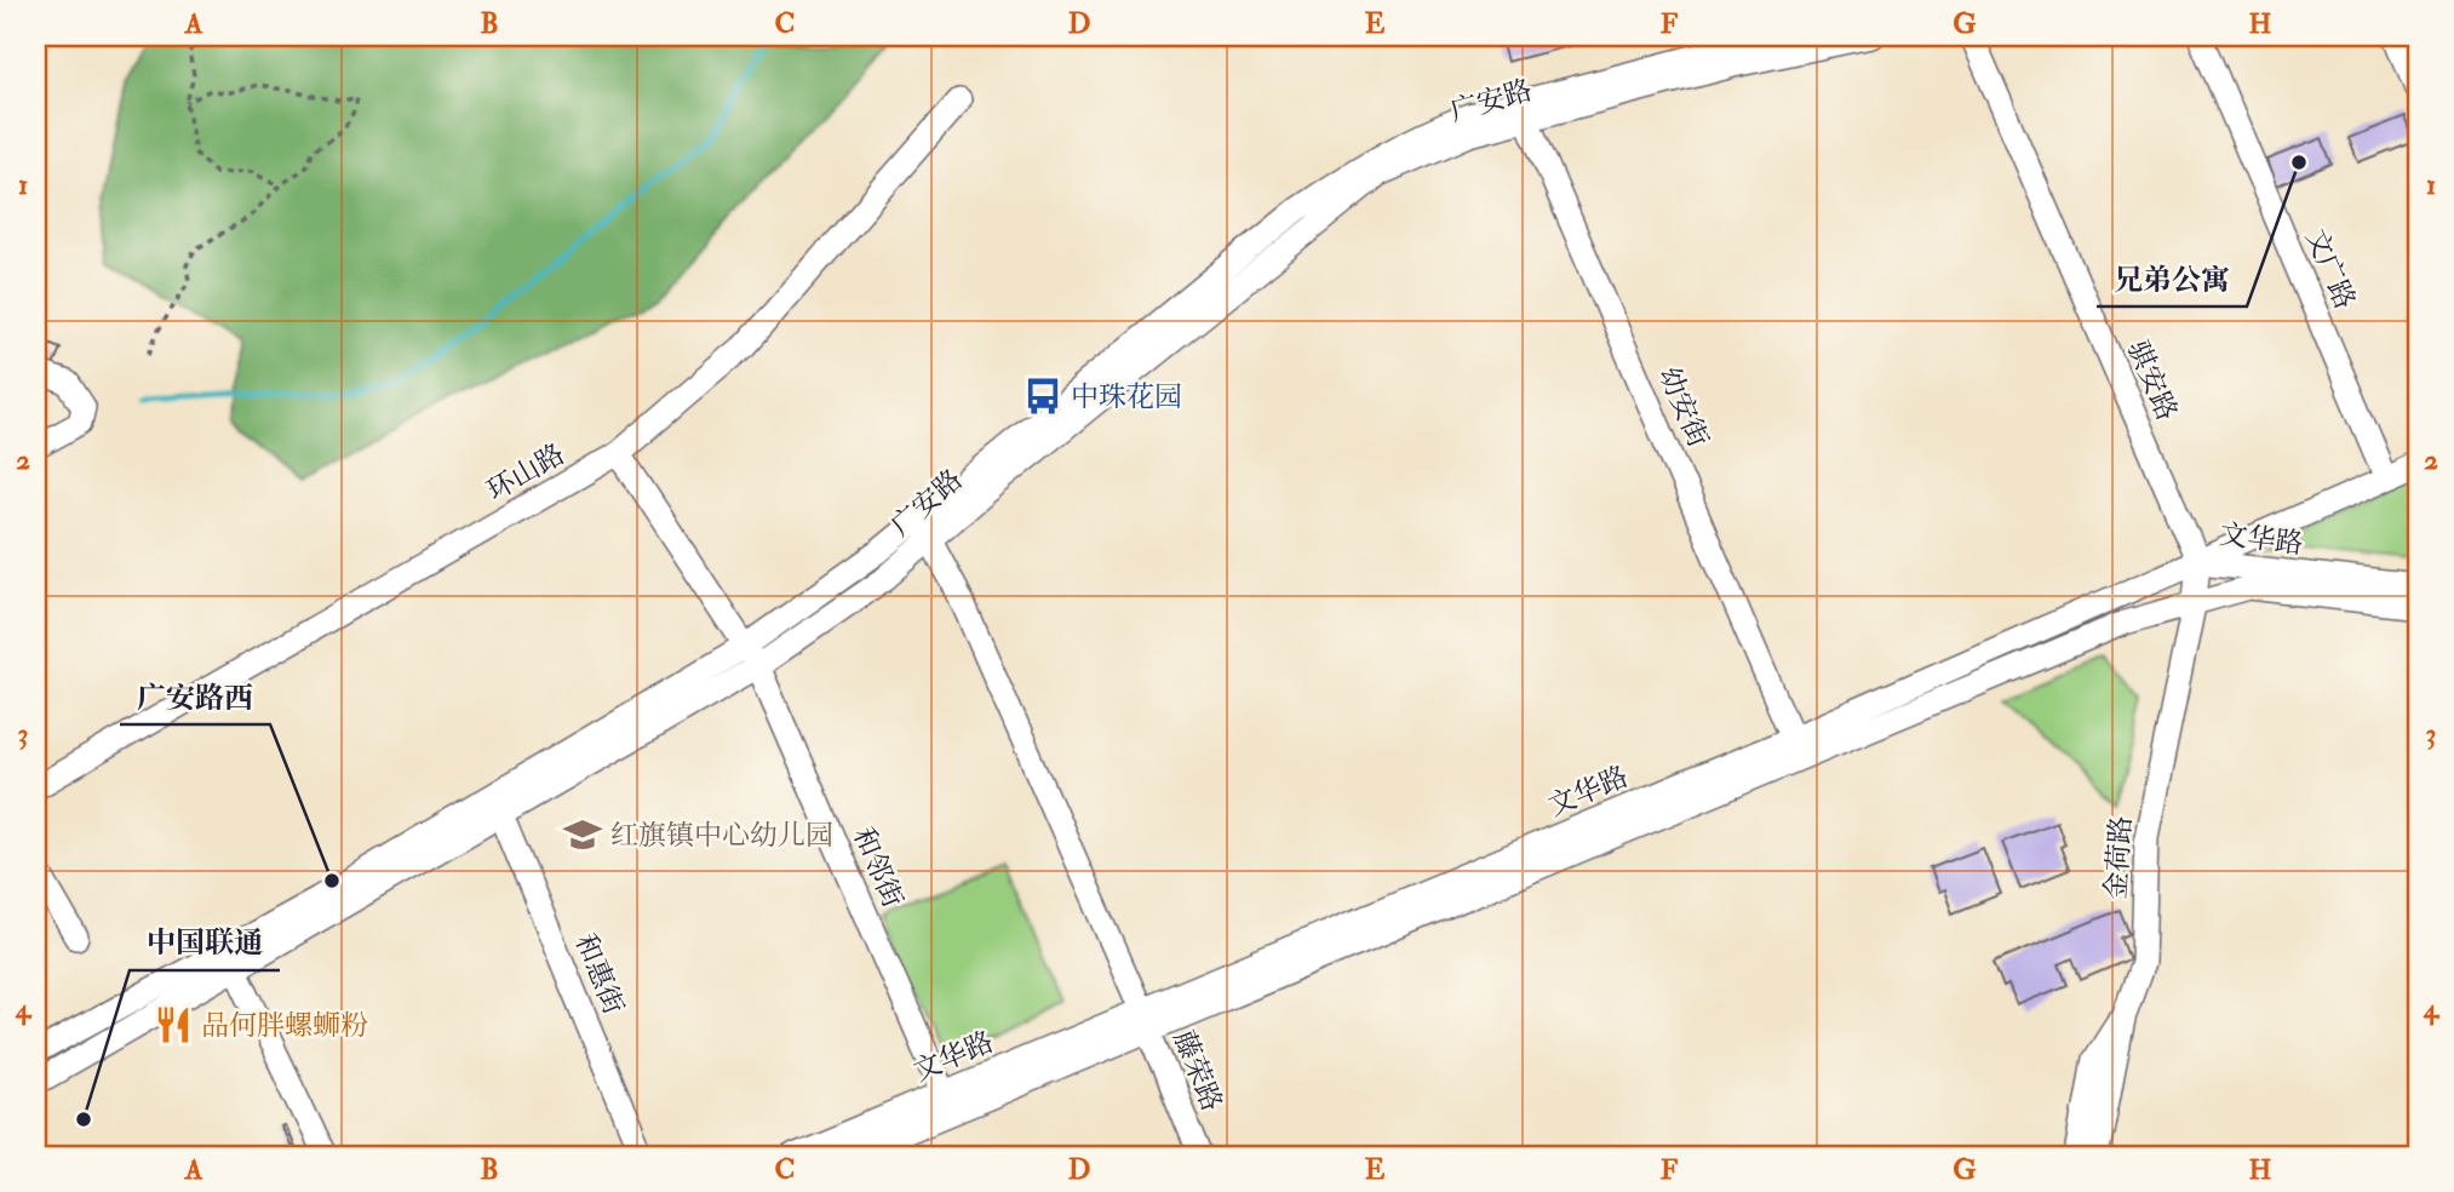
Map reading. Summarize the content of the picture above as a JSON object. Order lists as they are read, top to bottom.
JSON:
{
  "streets": {
    "street": [
      "广安路",
      "文广路",
      "骐安路",
      "幼安街",
      "环山路",
      "文华路",
      "金荷路",
      "和邻街",
      "和惠街",
      "藤荣路"
    ]
  },
  "crossings": [
    ["广安路", "幼安街"],
    ["广安路", "和邻街"],
    ["广安路", "和惠街"],
    ["广安路", "藤荣路"],
    ["骐安路", "文华路"],
    ["骐安路", "金荷路"],
    ["幼安街", "文华路"],
    ["环山路", "和邻街"],
    ["文华路", "金荷路"],
    ["文华路", "和邻街"],
    ["文华路", "藤荣路"]
  ],
  "places": {
    "other": ["兄弟公寓", "广安路西", "中国联通"],
    "bus stop": ["中珠花园"],
    "school or university": ["红旗镇中心幼儿园"],
    "restaurant": ["品何胖螺蛳粉"]
  },
  "grid": {
    "columns": [
      "A",
      "B",
      "C",
      "D",
      "E",
      "F",
      "G",
      "H"
    ],
    "rows": [
      "1",
      "2",
      "3",
      "4"
    ]
  }
}
